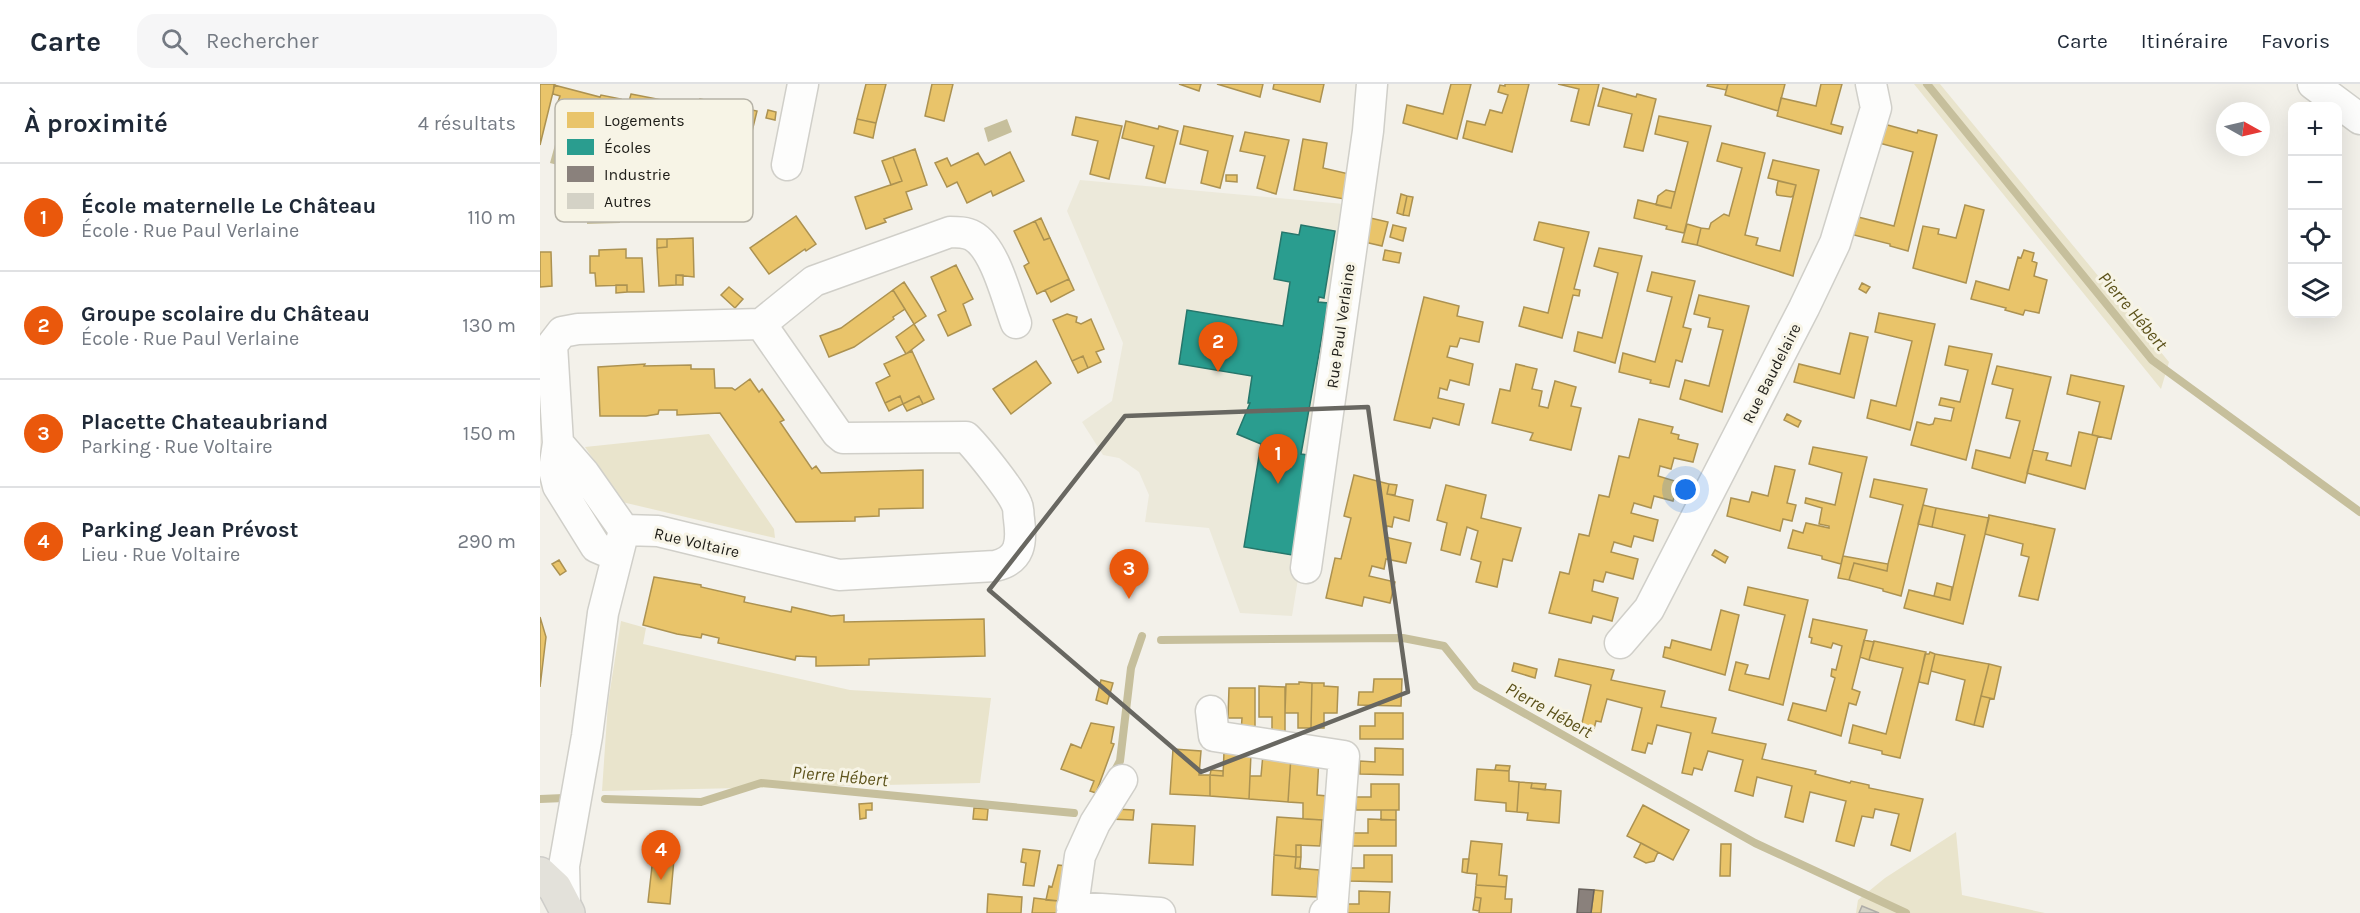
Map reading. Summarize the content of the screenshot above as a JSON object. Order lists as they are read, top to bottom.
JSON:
{
  "streets": {
    "street": ["Rue Paul Verlaine", "Rue Baudelaire", "Rue Voltaire"]
  },
  "water": ["Pierre Hébert"],
  "legend": [
    "Logements",
    "Écoles",
    "Industrie",
    "Autres"
  ],
  "north": "right",
  "page": {
    "header": "Carte",
    "search": "Rechercher",
    "nav": ["Carte", "Itinéraire", "Favoris"],
    "heading": ["À proximité", "4 résultats"],
    "map_buttons": ["+", "−"],
    "list": [
      {
        "mark": "1",
        "name": "École maternelle Le Château",
        "note": "École · Rue Paul Verlaine",
        "value": "110 m"
      },
      {
        "mark": "2",
        "name": "Groupe scolaire du Château",
        "note": "École · Rue Paul Verlaine",
        "value": "130 m"
      },
      {
        "mark": "3",
        "name": "Placette Chateaubriand",
        "note": "Parking · Rue Voltaire",
        "value": "150 m"
      },
      {
        "mark": "4",
        "name": "Parking Jean Prévost",
        "note": "Lieu · Rue Voltaire",
        "value": "290 m"
      }
    ],
    "pins": [
      "2",
      "1",
      "3",
      "4"
    ]
  }
}
